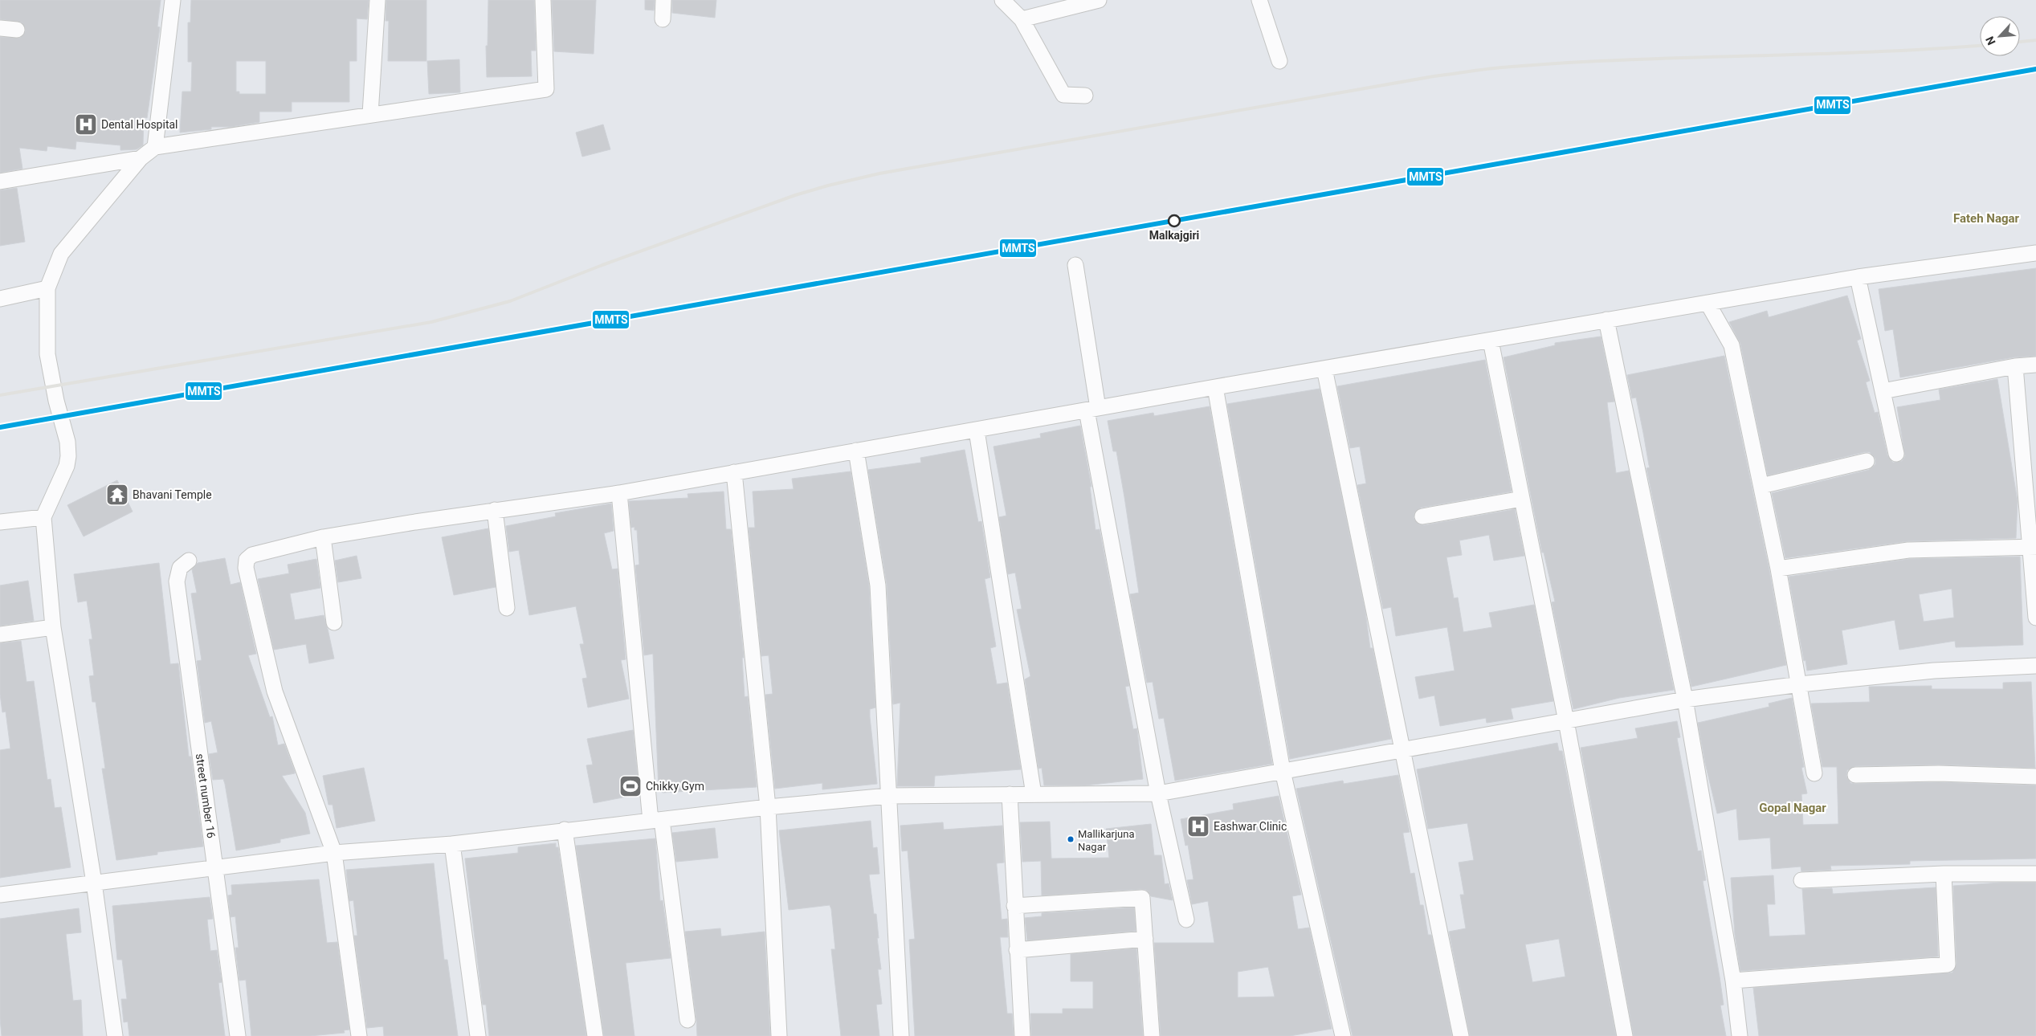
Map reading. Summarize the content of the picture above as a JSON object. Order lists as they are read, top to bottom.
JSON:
{
  "streets": {
    "street": ["street number 16"]
  },
  "districts": ["Fateh Nagar", "Gopal Nagar"],
  "places": {
    "hospital": ["Dental Hospital", "Eashwar Clinic"],
    "other": ["Malkajgiri", "Mallikarjuna Nagar"],
    "temple": ["Bhavani Temple"],
    "sports": ["Chikky Gym"]
  },
  "lines": ["transit line MMTS"],
  "north": "bottom left"
}
